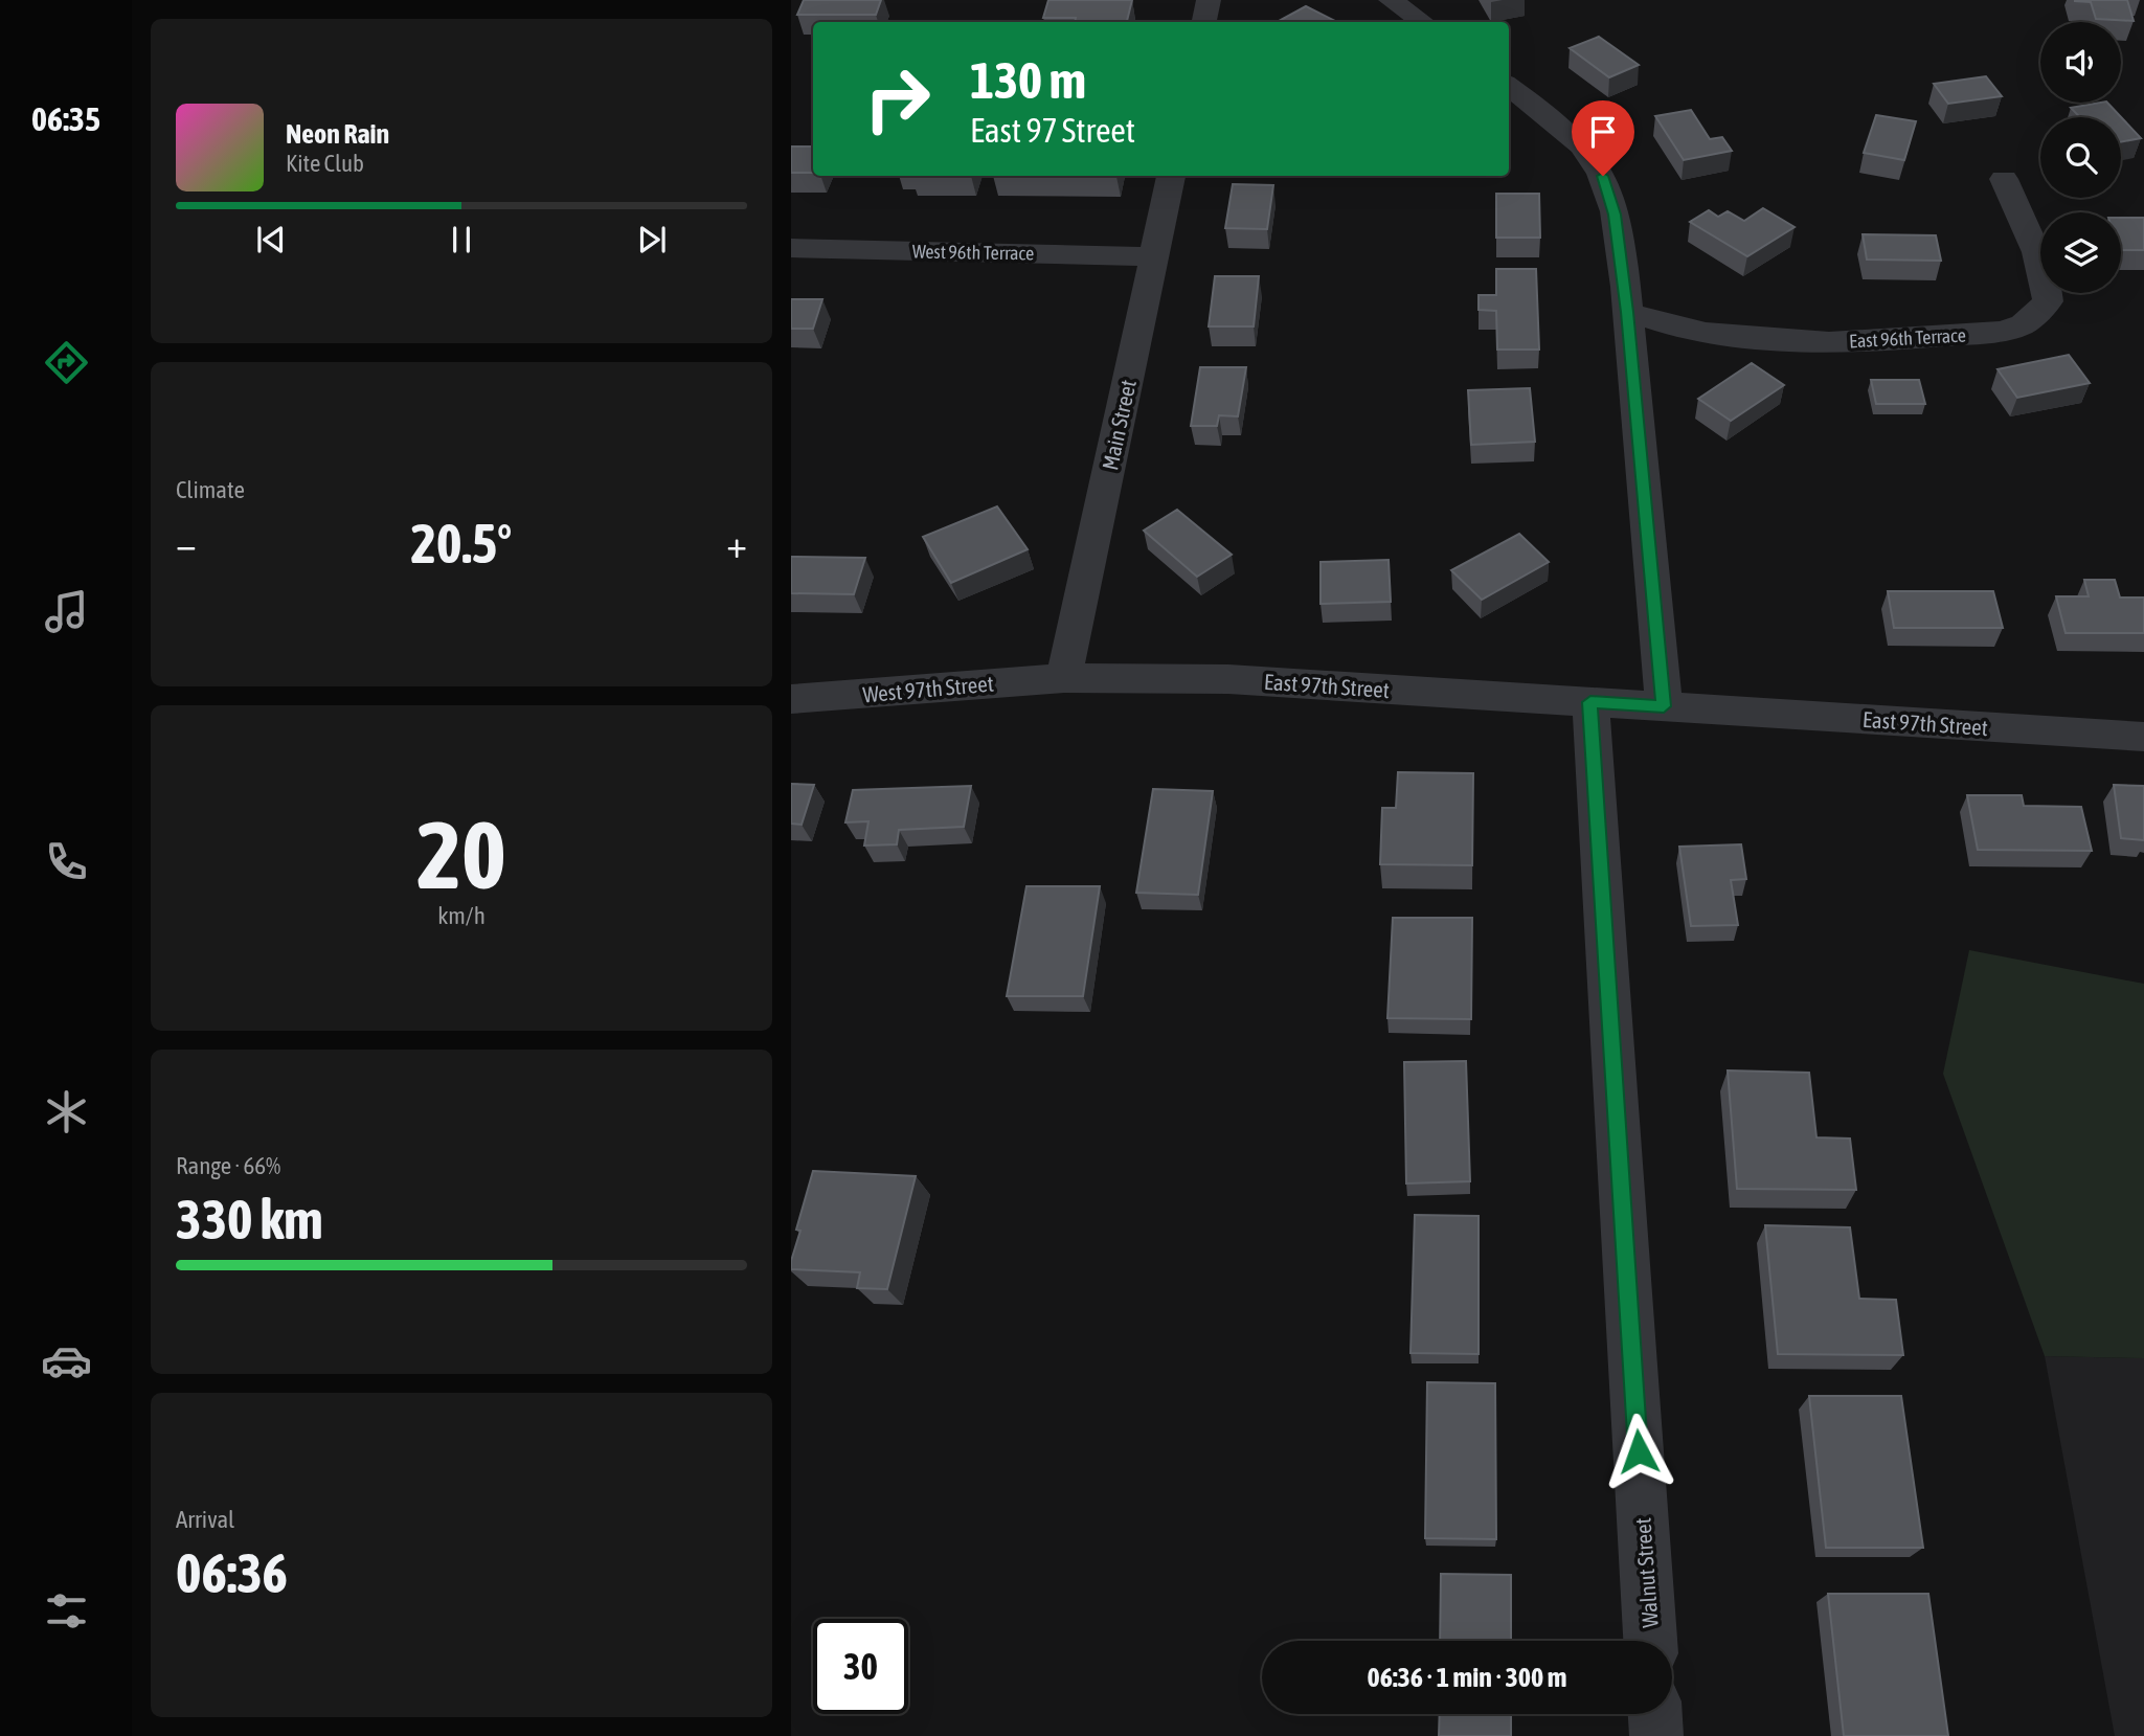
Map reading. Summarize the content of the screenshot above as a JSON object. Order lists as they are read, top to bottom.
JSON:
{
  "streets": {
    "street": [
      "West 96th Terrace",
      "East 96th Terrace",
      "Main Street",
      "East 97th Street",
      "West 97th Street",
      "Walnut Street"
    ]
  },
  "crossings": [
    ["West 96th Terrace", "Main Street"],
    ["Main Street", "East 97th Street"],
    ["Main Street", "West 97th Street"],
    ["East 97th Street", "West 97th Street"],
    ["East 97th Street", "Walnut Street"]
  ],
  "page": {
    "tabs": "06:35",
    "turn": ["130 m", "East 97 Street"],
    "song": ["Neon Rain", "Kite Club"],
    "tile": [
      "Climate",
      ["20", "km/h"],
      ["Range · 66%", "330 km"],
      ["Arrival", "06:36"]
    ],
    "heat": ["−", "20.5°", "+"],
    "limit": "30",
    "trip": "06:36 · 1 min · 300 m"
  }
}
